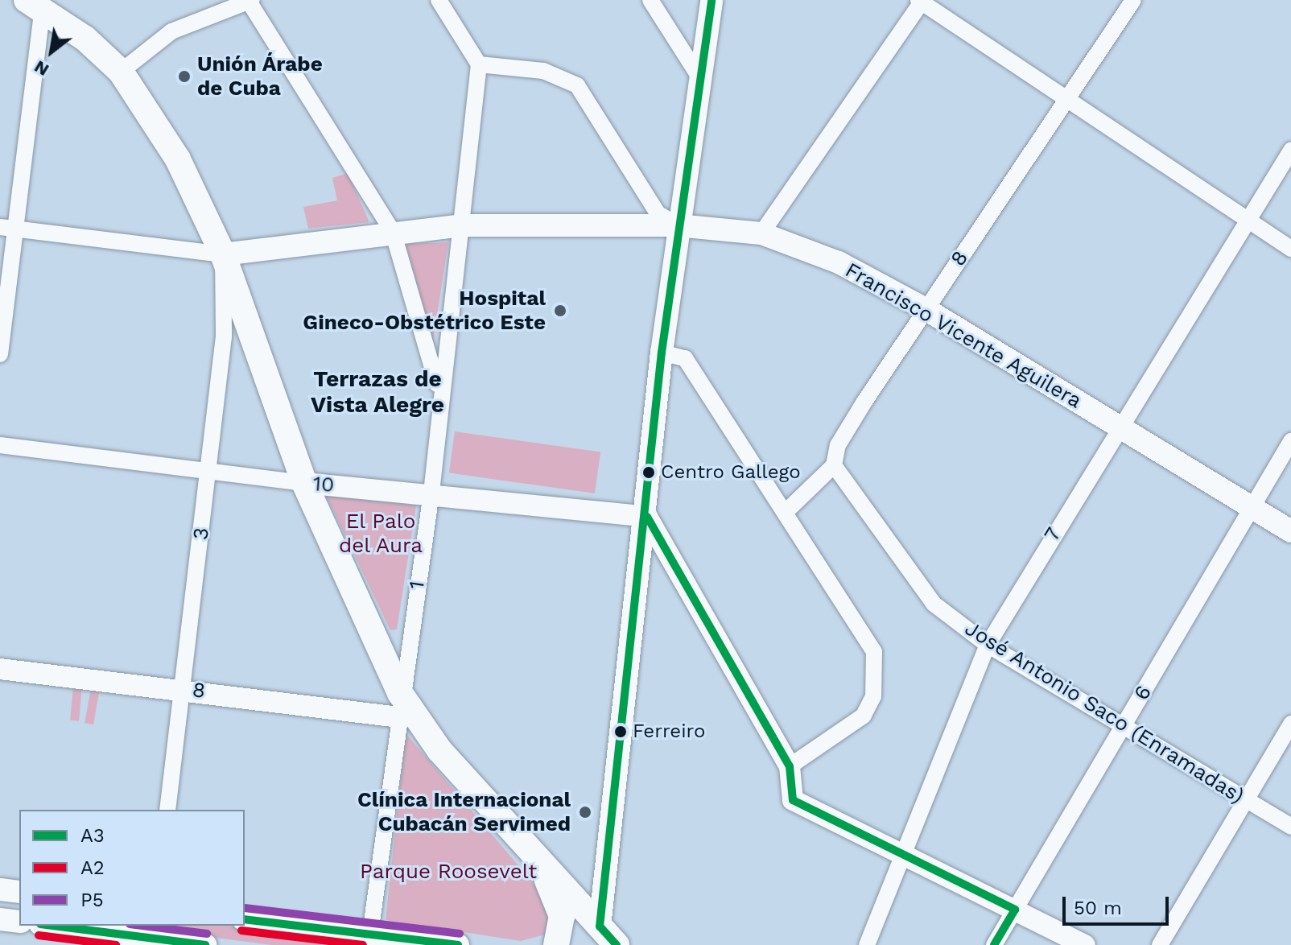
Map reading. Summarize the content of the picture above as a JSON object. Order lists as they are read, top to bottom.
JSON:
{
  "streets": {
    "main road": ["Francisco Vicente Aguilera"],
    "street": [
      "8",
      "10",
      "3",
      "7",
      "1",
      "6",
      "José Antonio Saco (Enramadas)"
    ]
  },
  "crossings": [
    ["8", "Francisco Vicente Aguilera"],
    ["8", "3"],
    ["8", "1"],
    ["8", "José Antonio Saco (Enramadas)"],
    ["Francisco Vicente Aguilera", "3"],
    ["Francisco Vicente Aguilera", "7"],
    ["Francisco Vicente Aguilera", "1"],
    ["Francisco Vicente Aguilera", "6"],
    ["10", "3"],
    ["10", "1"],
    ["7", "José Antonio Saco (Enramadas)"],
    ["6", "José Antonio Saco (Enramadas)"]
  ],
  "districts": ["Terrazas de Vista Alegre"],
  "parks": ["El Palo del Aura", "Parque Roosevelt"],
  "places": [
    "Unión Árabe de Cuba",
    "Hospital Gineco-Obstétrico Este",
    "Centro Gallego",
    "Ferreiro",
    "Clínica Internacional Cubacán Servimed"
  ],
  "lines": ["transit line A3", "transit line P5", "transit line A2"],
  "legend": ["A3", "A2", "P5"],
  "scale_bar": "50 m",
  "north": "bottom left"
}
